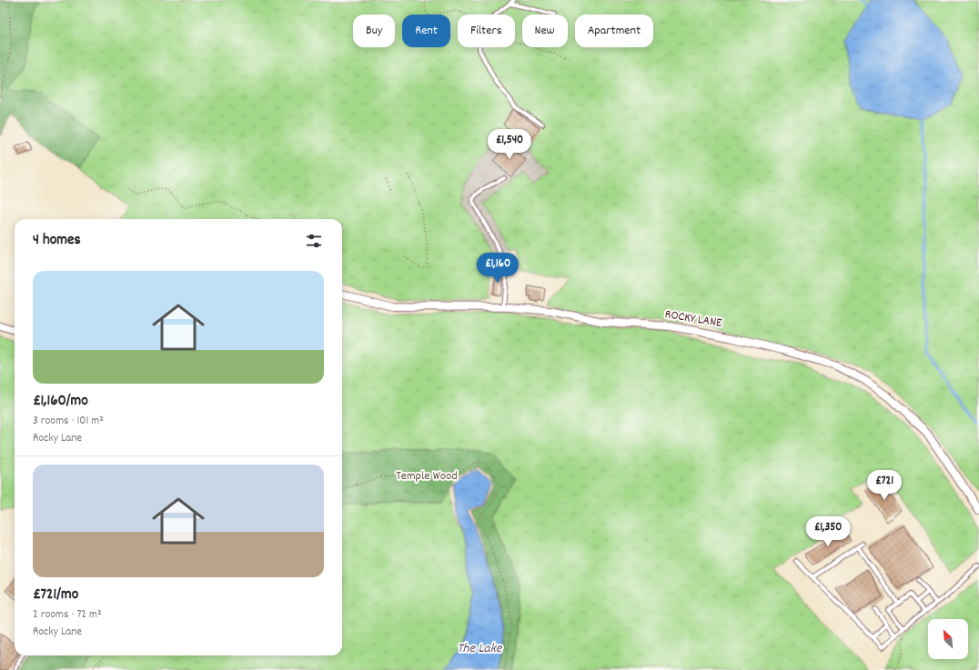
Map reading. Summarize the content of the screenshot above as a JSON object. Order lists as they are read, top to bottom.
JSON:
{
  "streets": {
    "street": ["ROCKY LANE"]
  },
  "water": ["The Lake"],
  "parks": ["Temple Wood"],
  "north": "top left",
  "page": {
    "chip": [
      "Buy",
      "Rent",
      "Filters",
      "New",
      "Apartment"
    ],
    "price": [
      "£1,540",
      "£1,160",
      "£721",
      "£1,350"
    ],
    "heading": "4 homes",
    "list": [
      {
        "name": "£1,160/mo",
        "note": "3 rooms · 101 m² · Rocky Lane"
      },
      {
        "name": "£721/mo",
        "note": "2 rooms · 72 m² · Rocky Lane"
      }
    ]
  }
}
